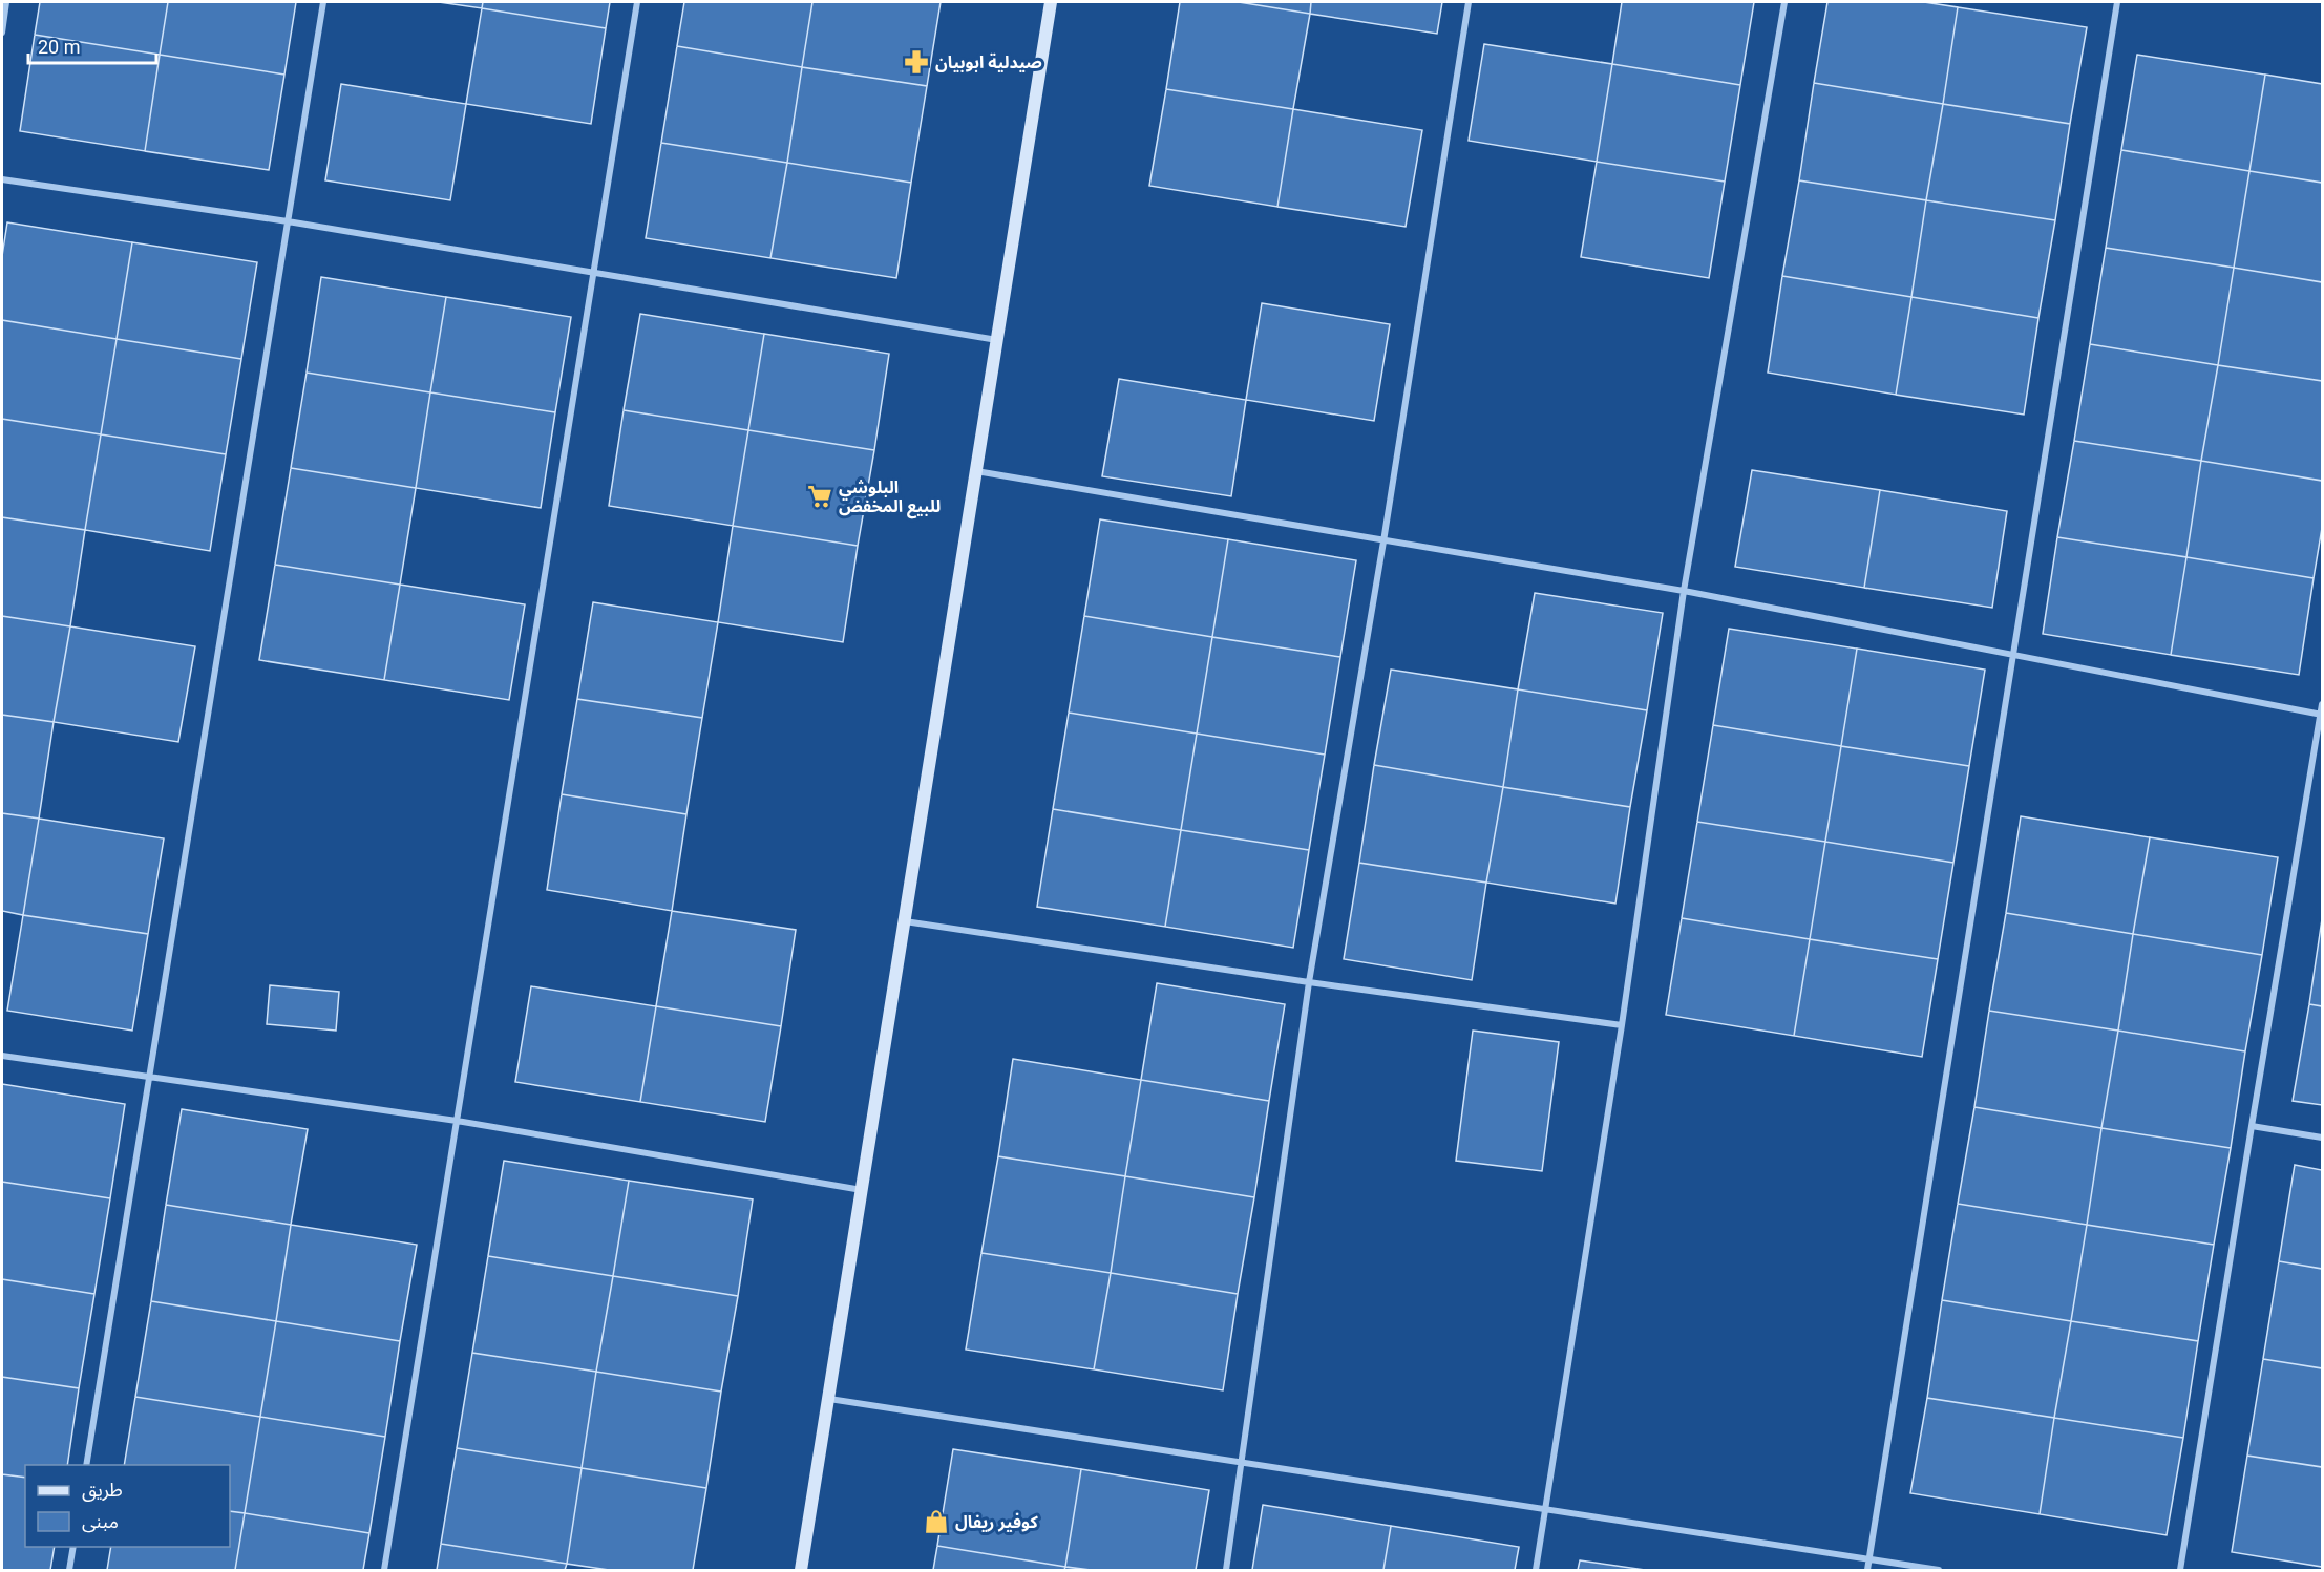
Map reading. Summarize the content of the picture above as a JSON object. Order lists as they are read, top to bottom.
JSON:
{
  "places": {
    "pharmacy": ["صيدلية ابوبيان"],
    "supermarket": ["البلوشي للبيع المخفض"],
    "shop": ["كوفير ريفال"]
  },
  "legend": ["طريق", "مبنى"],
  "scale_bar": "20 m"
}
